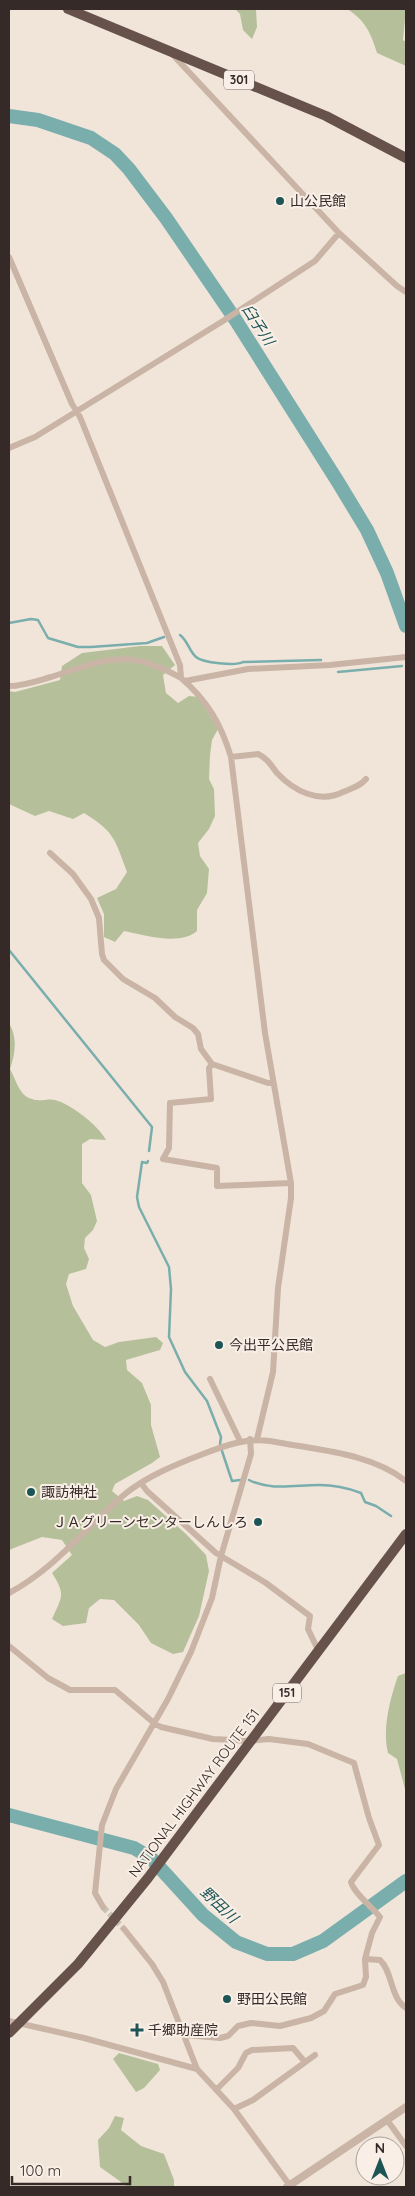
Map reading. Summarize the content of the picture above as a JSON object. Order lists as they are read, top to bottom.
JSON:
{
  "streets": {
    "highway": ["301", "151", "NATIONAL HIGHWAY ROUTE 151"]
  },
  "water": ["臼子川", "野田川"],
  "places": {
    "other": [
      "山公民館",
      "今出平公民館",
      "諏訪神社",
      "ＪＡグリーンセンターしんしろ",
      "野田公民館"
    ],
    "health": ["千郷助産院"]
  },
  "scale_bar": "100 m",
  "north": "top"
}
